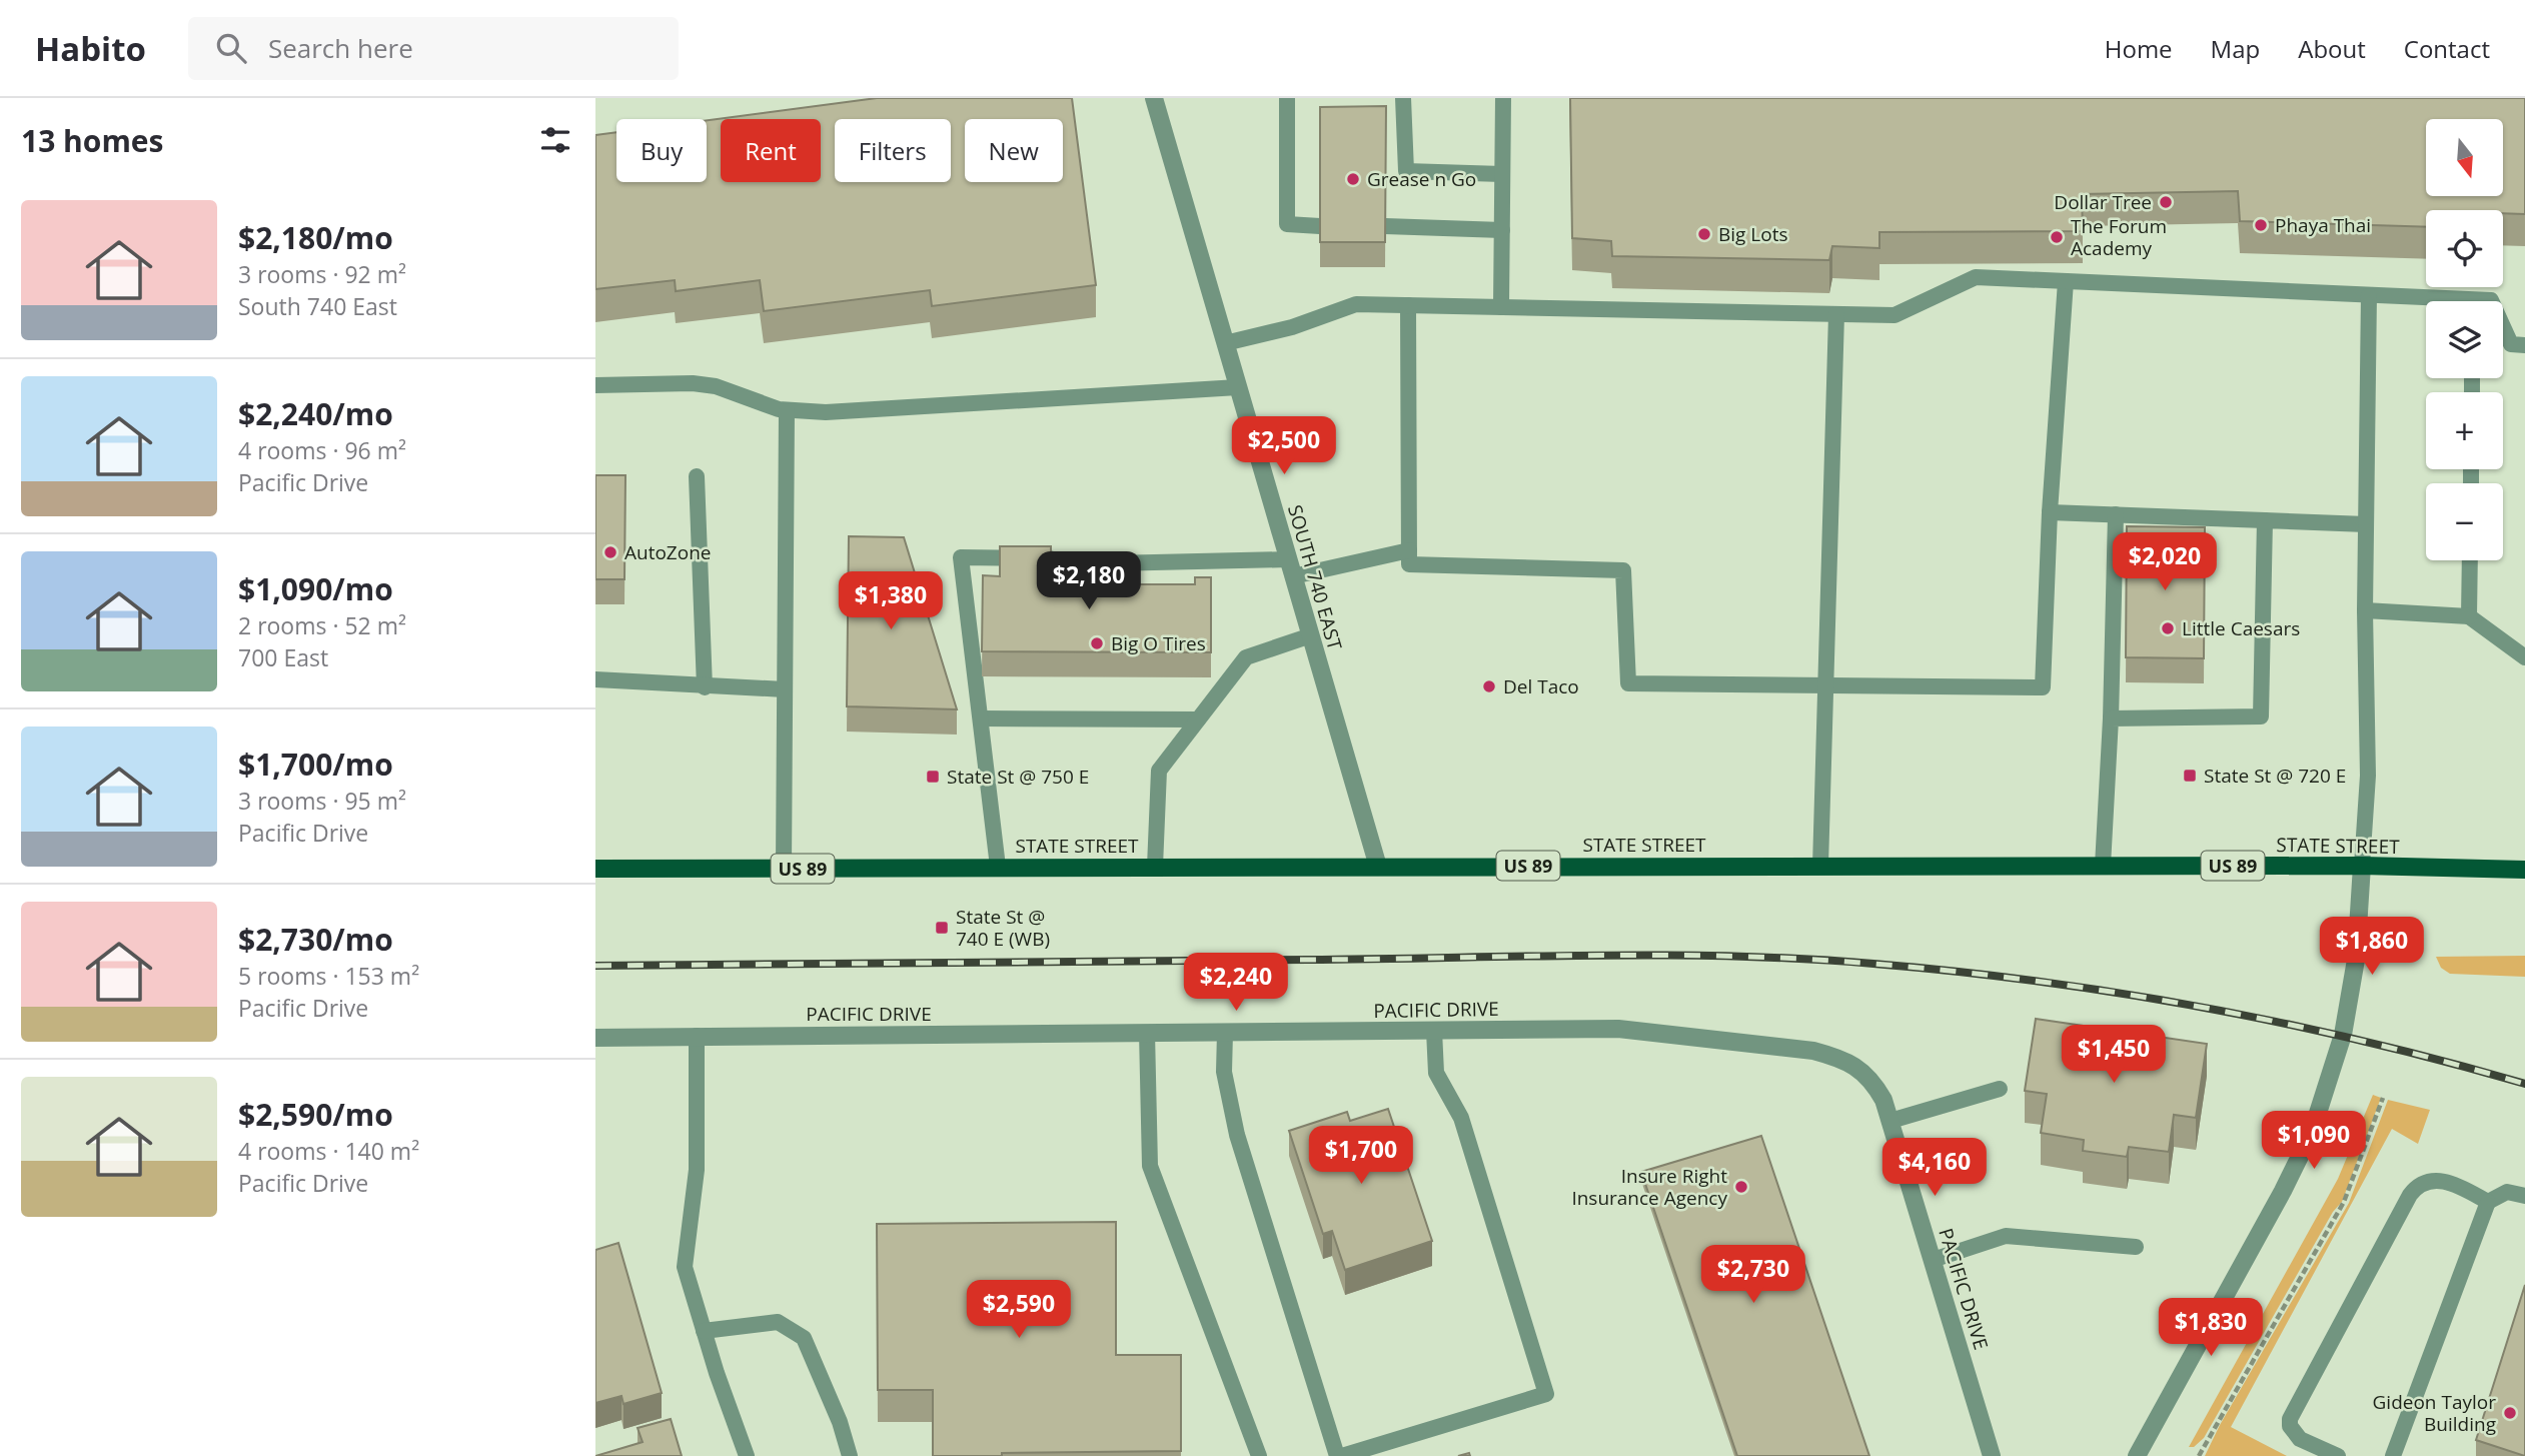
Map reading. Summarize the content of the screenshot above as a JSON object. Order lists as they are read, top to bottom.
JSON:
{
  "streets": {
    "main road": ["STATE STREET", "US 89"],
    "street": ["SOUTH 740 EAST", "PACIFIC DRIVE"]
  },
  "crossings": [
    ["SOUTH 740 EAST", "STATE STREET"]
  ],
  "places": {
    "other": [
      "Grease n Go",
      "Dollar Tree",
      "Phaya Thai",
      "Big Lots",
      "The Forum Academy",
      "AutoZone",
      "Little Caesars",
      "Big O Tires",
      "Del Taco",
      "Insure Right Insurance Agency",
      "Gideon Taylor Building"
    ],
    "transit": ["State St @ 720 E", "State St @ 750 E", "State St @ 740 E (WB)"]
  },
  "north": "bottom",
  "page": {
    "header": "Habito",
    "search": "Search here",
    "nav": [
      "Home",
      "Map",
      "About",
      "Contact"
    ],
    "heading": "13 homes",
    "map_buttons": ["+", "−"],
    "chip": [
      "Buy",
      "Rent",
      "Filters",
      "New"
    ],
    "list": [
      {
        "name": "$2,180/mo",
        "note": "3 rooms · 92 m² · South 740 East"
      },
      {
        "name": "$2,240/mo",
        "note": "4 rooms · 96 m² · Pacific Drive"
      },
      {
        "name": "$1,090/mo",
        "note": "2 rooms · 52 m² · 700 East"
      },
      {
        "name": "$1,700/mo",
        "note": "3 rooms · 95 m² · Pacific Drive"
      },
      {
        "name": "$2,730/mo",
        "note": "5 rooms · 153 m² · Pacific Drive"
      },
      {
        "name": "$2,590/mo",
        "note": "4 rooms · 140 m² · Pacific Drive"
      }
    ],
    "price": [
      "$2,500",
      "$2,020",
      "$2,180",
      "$1,380",
      "$1,860",
      "$2,240",
      "$1,450",
      "$1,090",
      "$1,700",
      "$4,160",
      "$2,730",
      "$2,590",
      "$1,830"
    ]
  }
}
